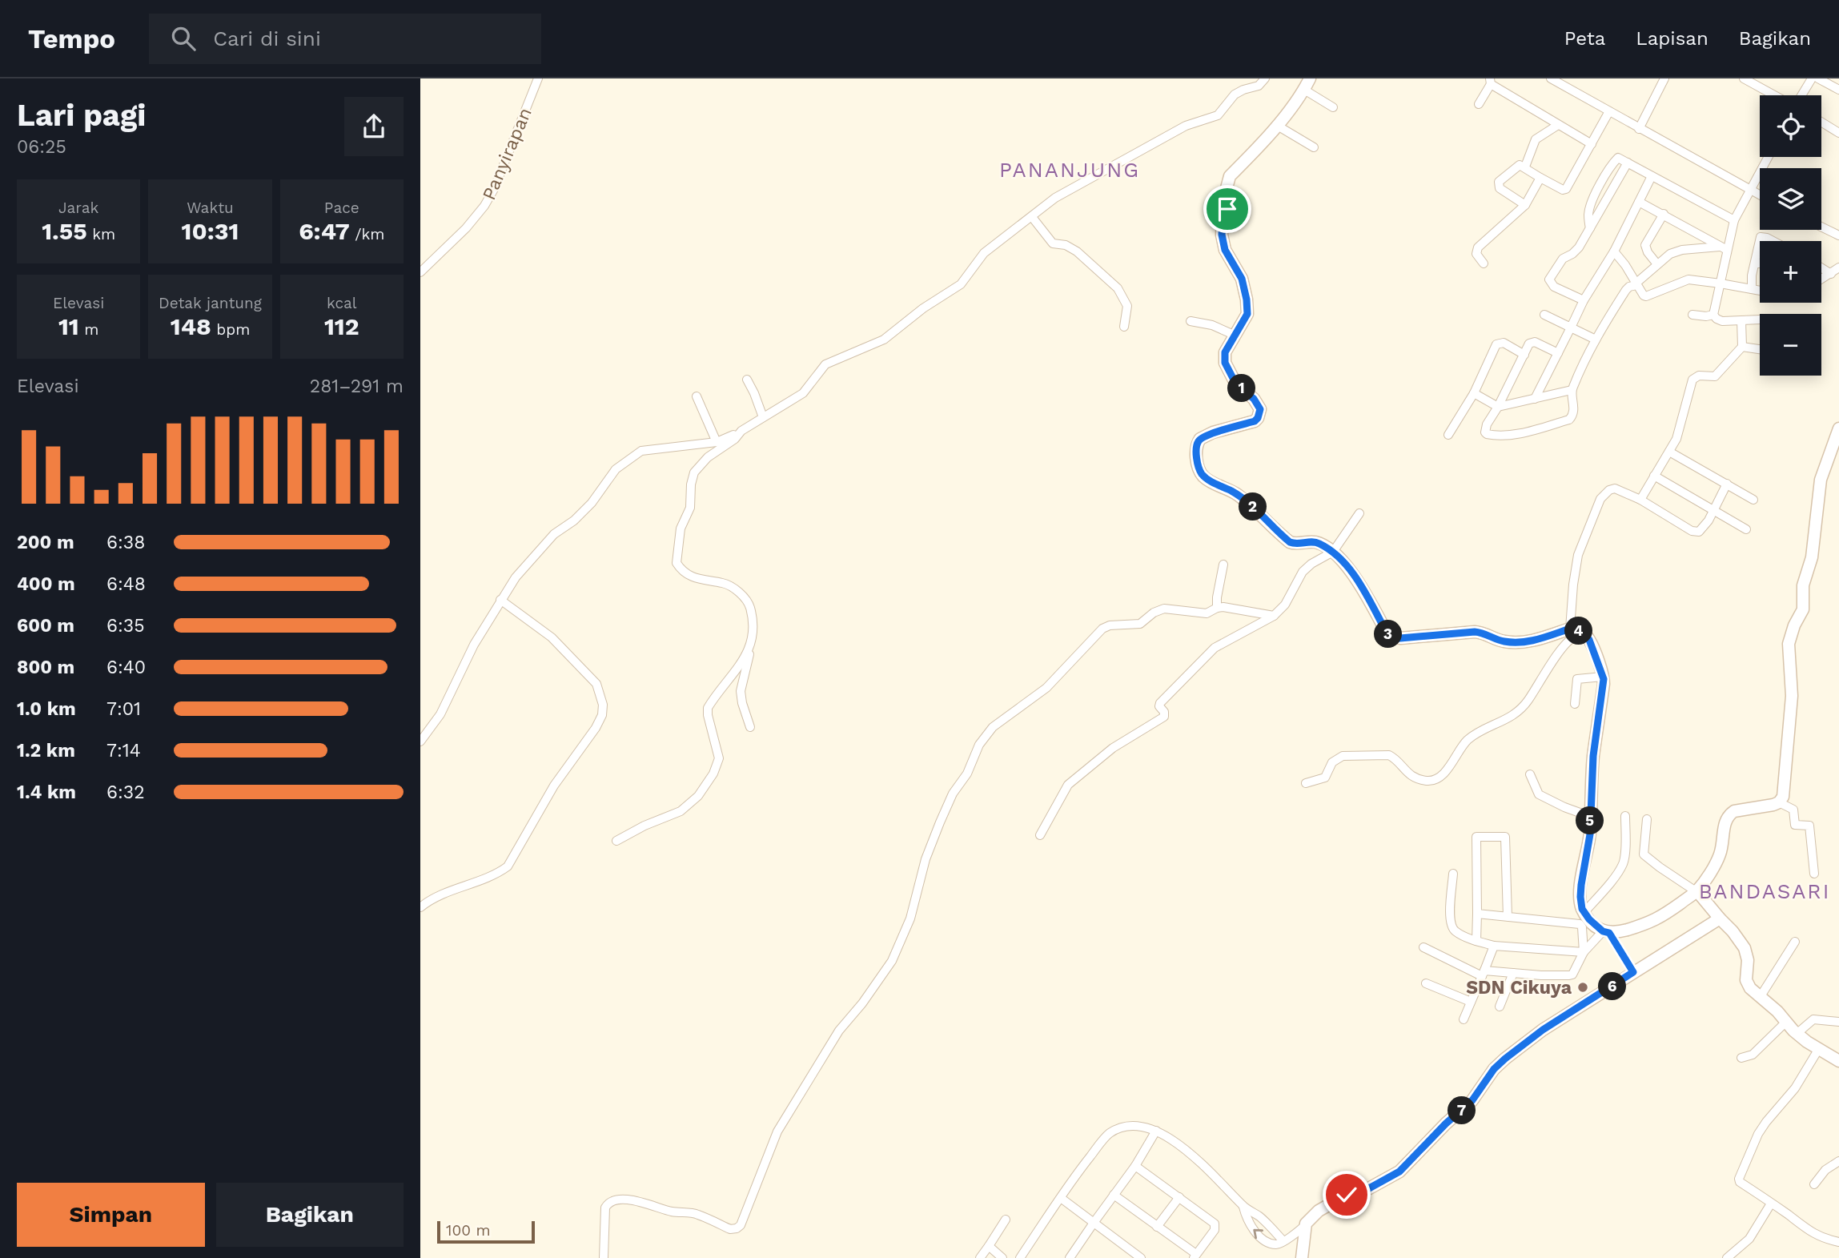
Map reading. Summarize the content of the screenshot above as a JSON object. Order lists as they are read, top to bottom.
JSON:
{
  "streets": {
    "street": ["Panyirapan"]
  },
  "districts": ["PANANJUNG", "BANDASARI"],
  "places": ["SDN Cikuya"],
  "scale_bar": "100 m",
  "page": {
    "header": "Tempo",
    "search": "Cari di sini",
    "nav": ["Peta", "Lapisan", "Bagikan"],
    "heading": ["Lari pagi", "06:25"],
    "map_buttons": ["+", "−"],
    "stats": [
      ["Jarak", "1.55 km"],
      ["Waktu", "10:31"],
      ["Pace", "6:47 /km"],
      ["Elevasi", "11 m"],
      ["Detak jantung", "148 bpm"],
      ["kcal", "112"]
    ],
    "chart": ["Elevasi", "281–291 m"],
    "pins": [
      "1",
      "2",
      "4",
      "3",
      "5",
      "6",
      "7"
    ],
    "list": [
      {
        "name": "200 m",
        "note": "6:38"
      },
      {
        "name": "400 m",
        "note": "6:48"
      },
      {
        "name": "600 m",
        "note": "6:35"
      },
      {
        "name": "800 m",
        "note": "6:40"
      },
      {
        "name": "1.0 km",
        "note": "7:01"
      },
      {
        "name": "1.2 km",
        "note": "7:14"
      },
      {
        "name": "1.4 km",
        "note": "6:32"
      }
    ],
    "buttons": ["Simpan", "Bagikan"],
    "scale": "100 m"
  }
}
